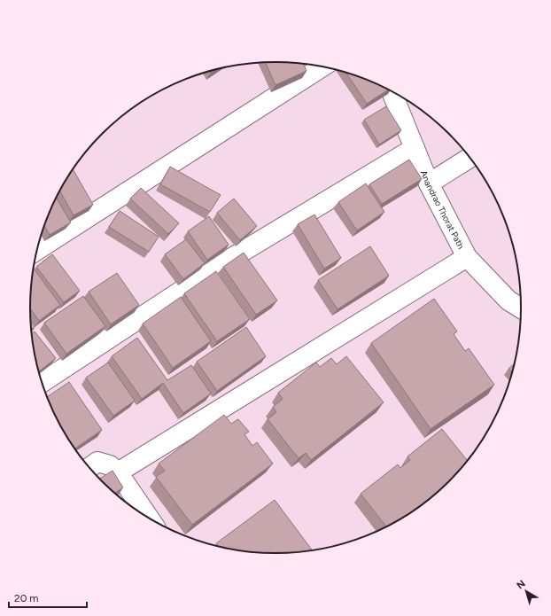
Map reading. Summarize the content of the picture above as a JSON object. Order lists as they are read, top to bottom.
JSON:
{
  "streets": {
    "street": ["Anandrao Thorat Path"]
  },
  "scale_bar": "20 m",
  "north": "top left"
}
